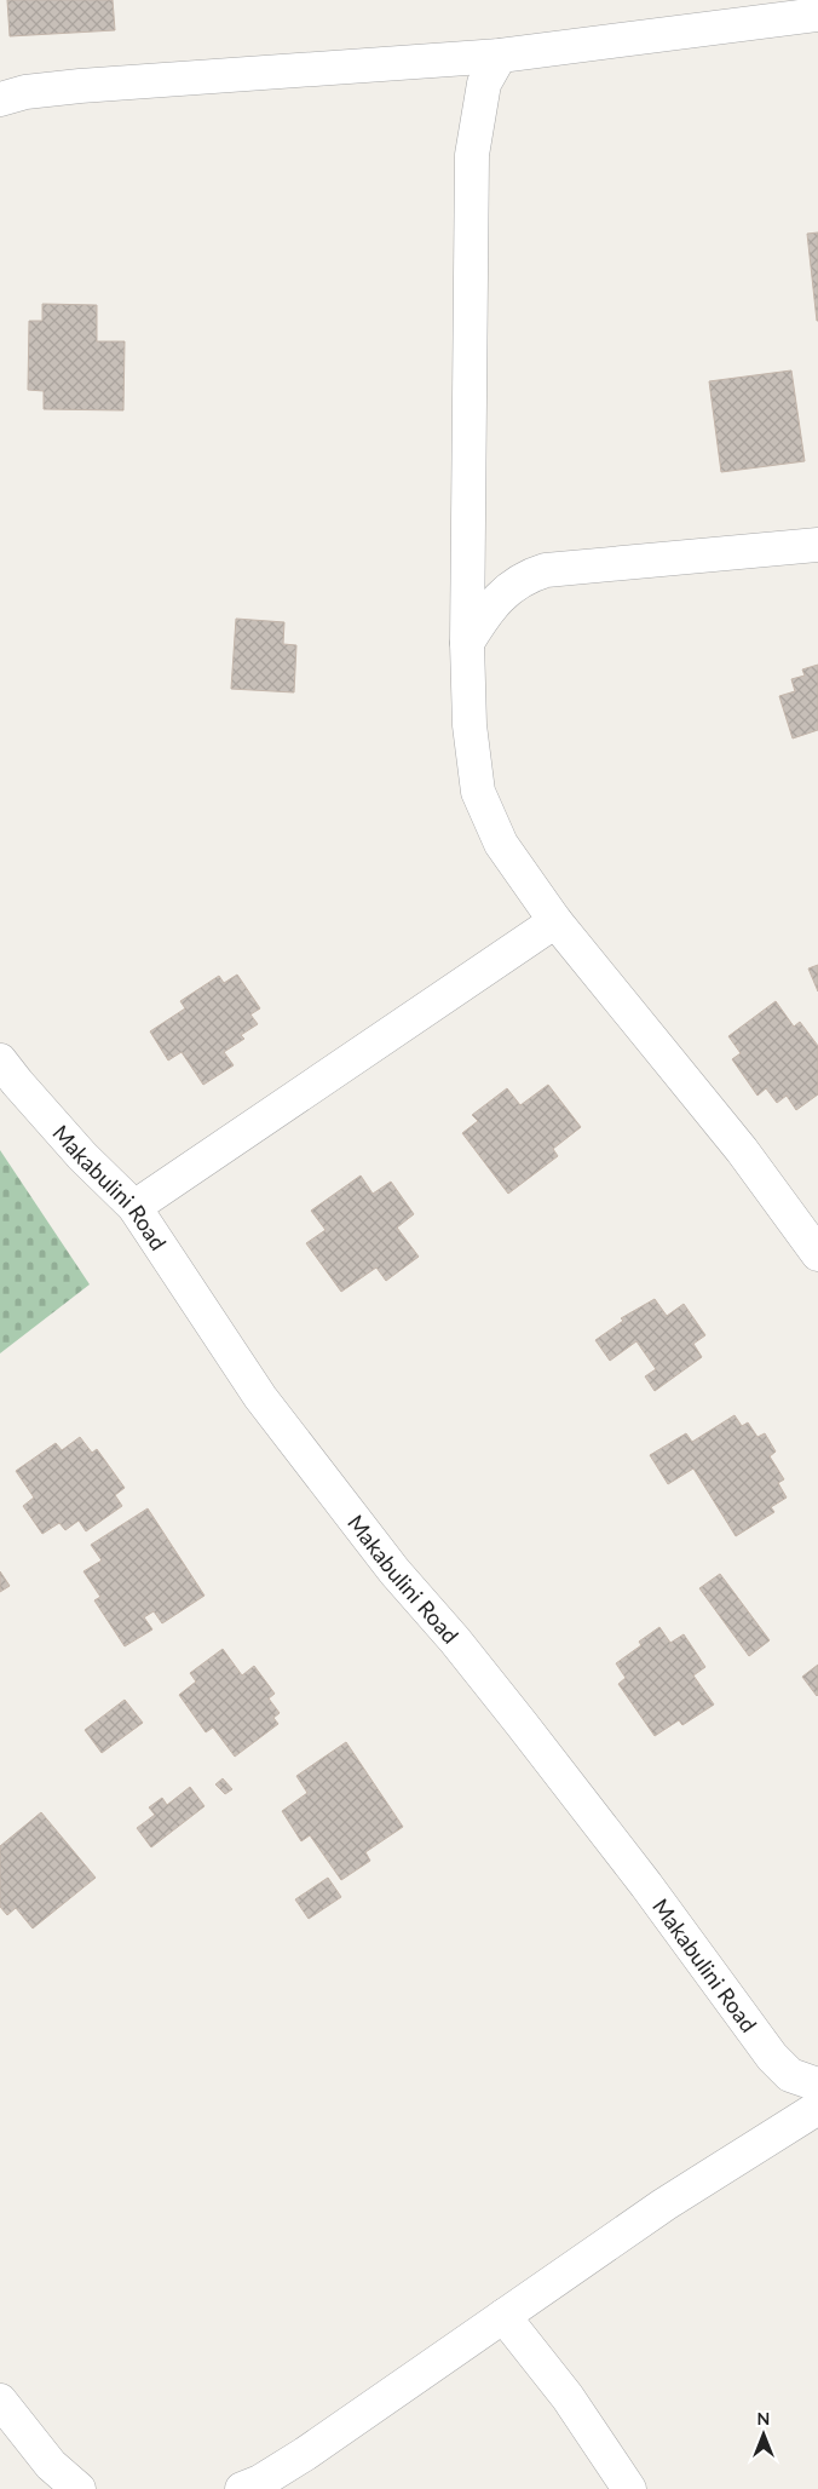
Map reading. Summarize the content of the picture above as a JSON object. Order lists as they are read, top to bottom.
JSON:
{
  "streets": {
    "street": ["Makabulini Road"]
  },
  "north": "top"
}
